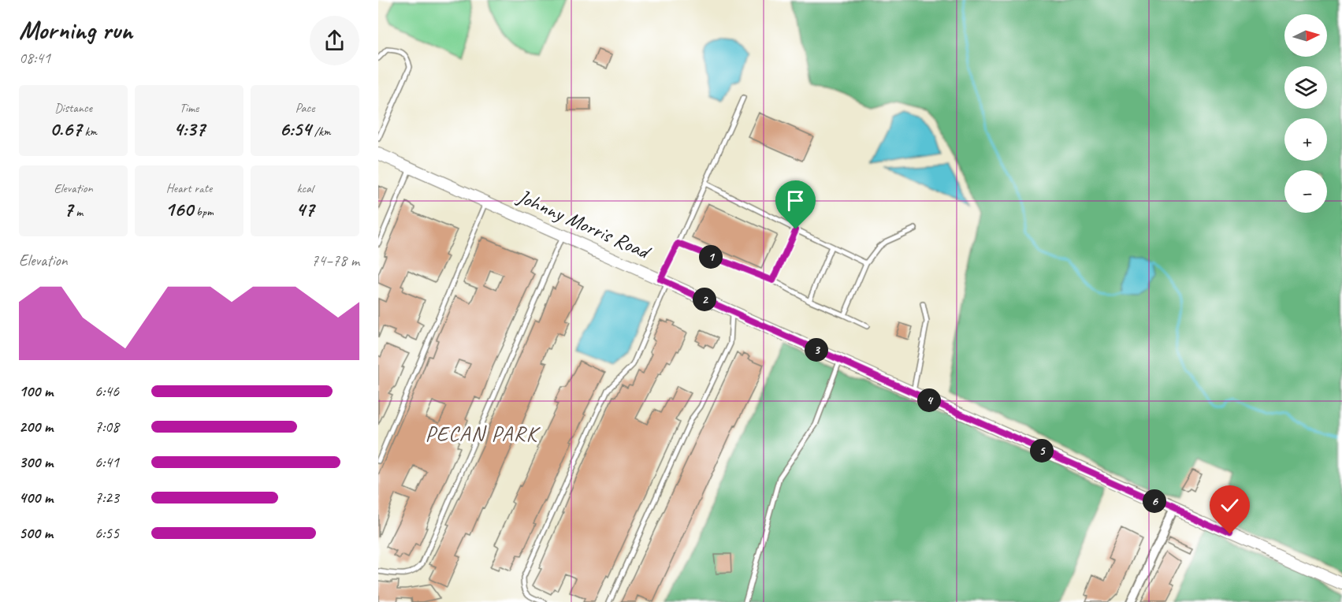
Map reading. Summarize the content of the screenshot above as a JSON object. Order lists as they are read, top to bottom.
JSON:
{
  "streets": {
    "street": ["Johnny Morris Road"]
  },
  "districts": ["PECAN PARK"],
  "north": "right",
  "page": {
    "heading": ["Morning run", "08:41"],
    "map_buttons": ["+", "−"],
    "stats": [
      ["Distance", "0.67 km"],
      ["Time", "4:37"],
      ["Pace", "6:54 /km"],
      ["Elevation", "7 m"],
      ["Heart rate", "160 bpm"],
      ["kcal", "47"]
    ],
    "chart": ["Elevation", "74–78 m"],
    "pins": [
      "1",
      "2",
      "3",
      "4",
      "5",
      "6"
    ],
    "list": [
      {
        "name": "100 m",
        "note": "6:46"
      },
      {
        "name": "200 m",
        "note": "7:08"
      },
      {
        "name": "300 m",
        "note": "6:41"
      },
      {
        "name": "400 m",
        "note": "7:23"
      },
      {
        "name": "500 m",
        "note": "6:55"
      }
    ]
  }
}
